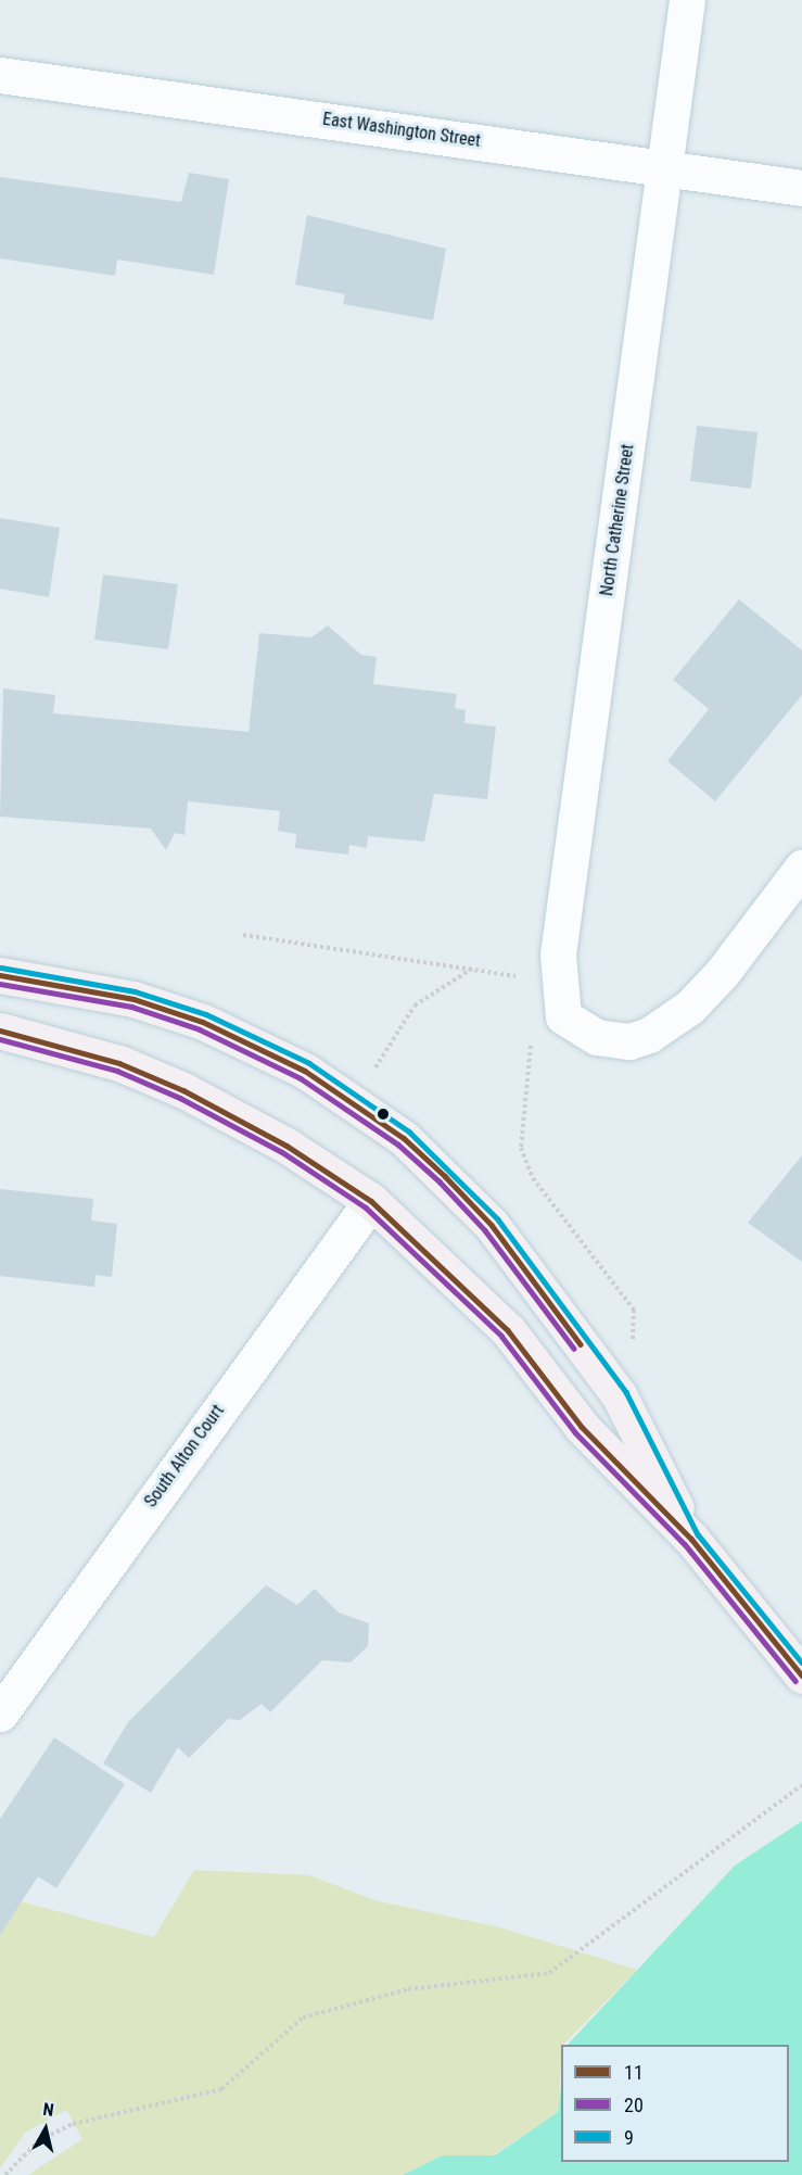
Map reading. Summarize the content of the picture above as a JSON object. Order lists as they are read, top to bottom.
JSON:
{
  "streets": {
    "street": ["East Washington Street", "North Catherine Street", "South Alton Court"]
  },
  "crossings": [
    ["East Washington Street", "North Catherine Street"]
  ],
  "lines": ["transit line 9", "transit line 11", "transit line 20"],
  "legend": ["11", "20", "9"],
  "north": "top"
}
